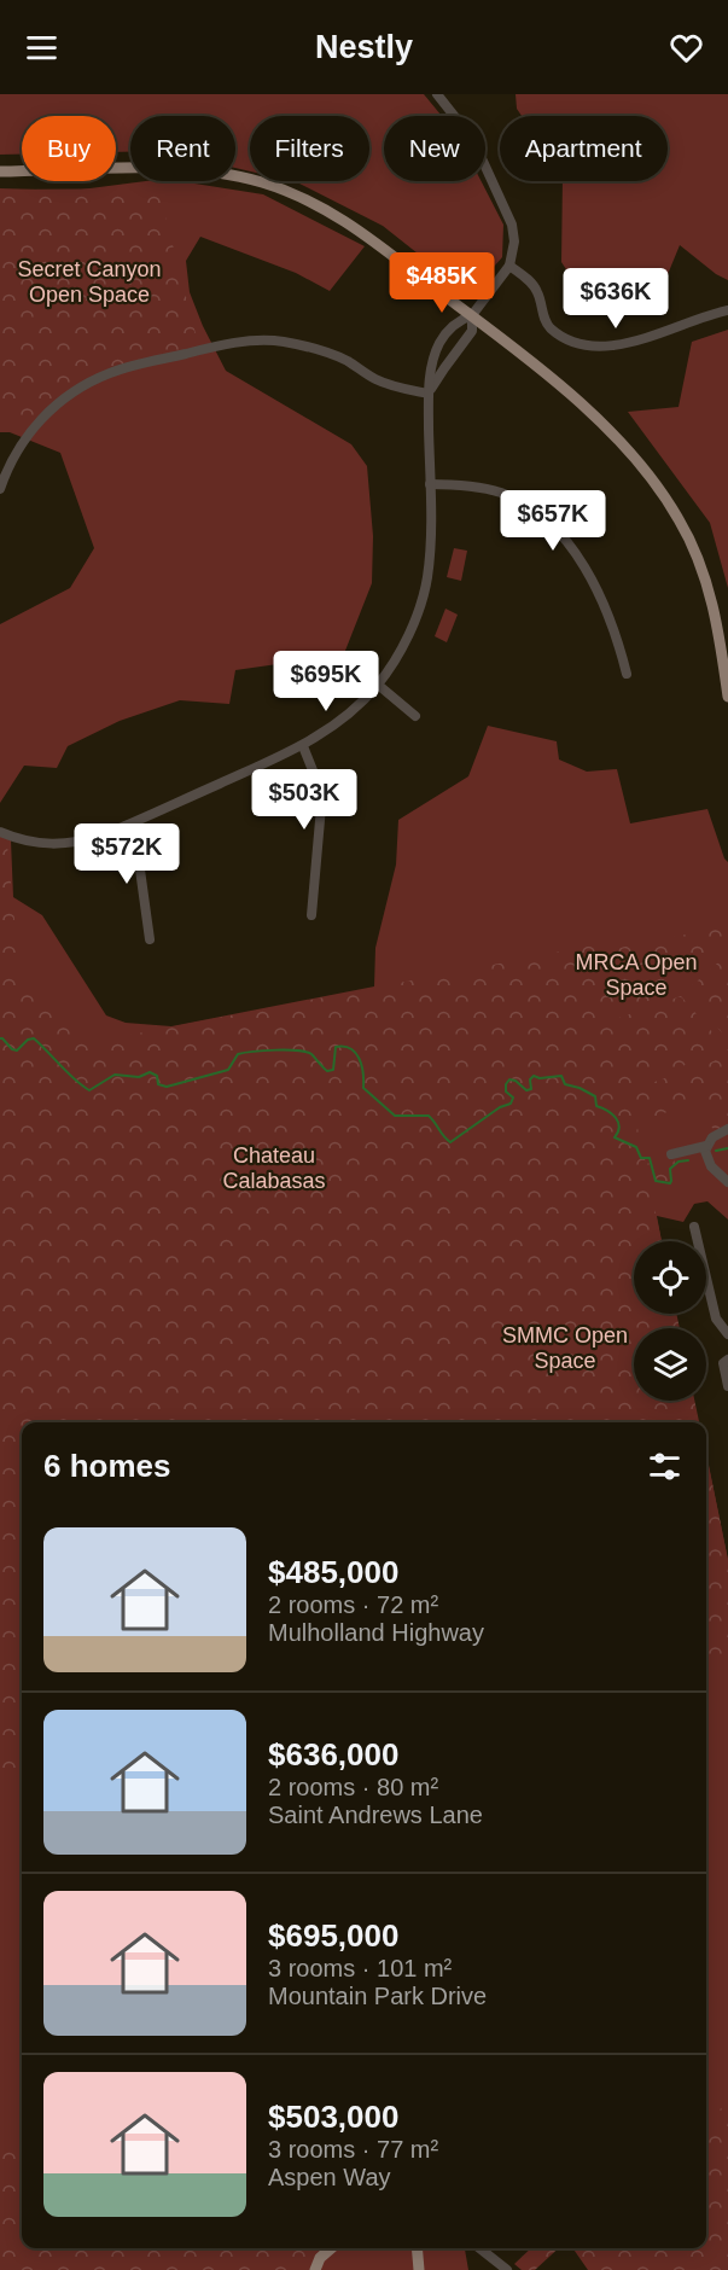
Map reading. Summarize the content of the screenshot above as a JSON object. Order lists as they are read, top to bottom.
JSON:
{
  "parks": [
    "Secret Canyon Open Space",
    "MRCA Open Space",
    "Chateau Calabasas",
    "SMMC Open Space"
  ],
  "page": {
    "header": "Nestly",
    "chip": [
      "Buy",
      "Rent",
      "Filters",
      "New",
      "Apartment"
    ],
    "price": [
      "$485K",
      "$636K",
      "$657K",
      "$695K",
      "$503K",
      "$572K"
    ],
    "heading": "6 homes",
    "list": [
      {
        "name": "$485,000",
        "note": "2 rooms · 72 m² · Mulholland Highway"
      },
      {
        "name": "$636,000",
        "note": "2 rooms · 80 m² · Saint Andrews Lane"
      },
      {
        "name": "$695,000",
        "note": "3 rooms · 101 m² · Mountain Park Drive"
      },
      {
        "name": "$503,000",
        "note": "3 rooms · 77 m² · Aspen Way"
      }
    ]
  }
}
